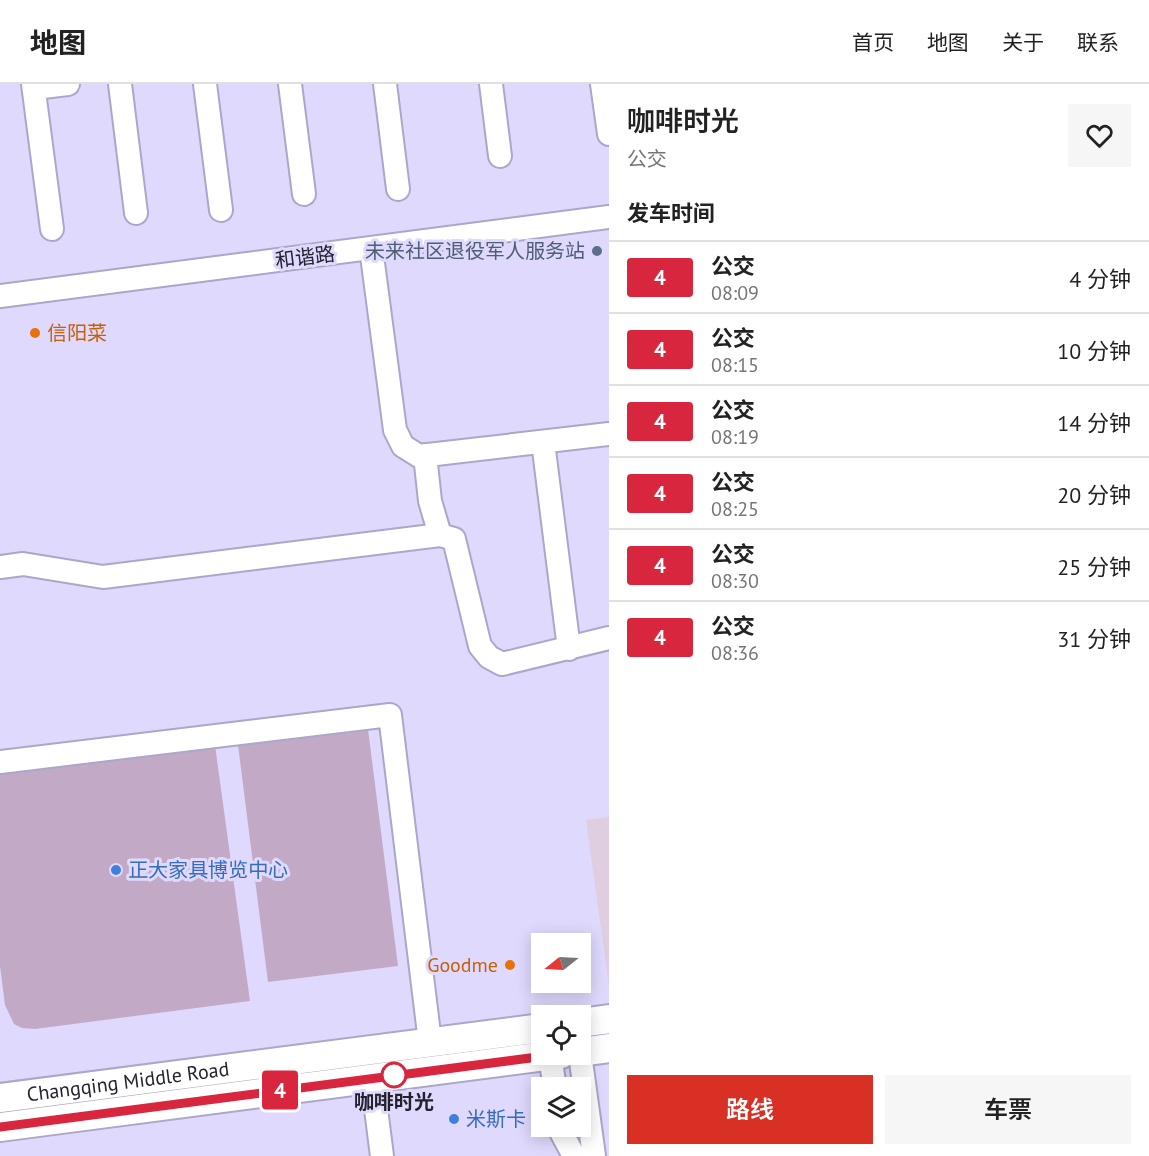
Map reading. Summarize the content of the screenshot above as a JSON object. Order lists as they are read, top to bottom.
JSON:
{
  "streets": {
    "main road": ["Changqing Middle Road"],
    "street": ["和谐路"]
  },
  "places": [
    "未来社区退役军人服务站",
    "信阳菜",
    "正大家具博览中心",
    "Goodme",
    "咖啡时光",
    "米斯卡"
  ],
  "lines": ["bus line 4"],
  "north": "left",
  "page": {
    "header": "地图",
    "nav": [
      "首页",
      "地图",
      "关于",
      "联系"
    ],
    "on_map": "4",
    "heading": [
      ["咖啡时光", "公交"],
      "发车时间"
    ],
    "list": [
      {
        "mark": "4",
        "name": "公交",
        "note": "08:09",
        "value": "4 分钟"
      },
      {
        "mark": "4",
        "name": "公交",
        "note": "08:15",
        "value": "10 分钟"
      },
      {
        "mark": "4",
        "name": "公交",
        "note": "08:19",
        "value": "14 分钟"
      },
      {
        "mark": "4",
        "name": "公交",
        "note": "08:25",
        "value": "20 分钟"
      },
      {
        "mark": "4",
        "name": "公交",
        "note": "08:30",
        "value": "25 分钟"
      },
      {
        "mark": "4",
        "name": "公交",
        "note": "08:36",
        "value": "31 分钟"
      }
    ],
    "buttons": ["路线", "车票"]
  }
}
